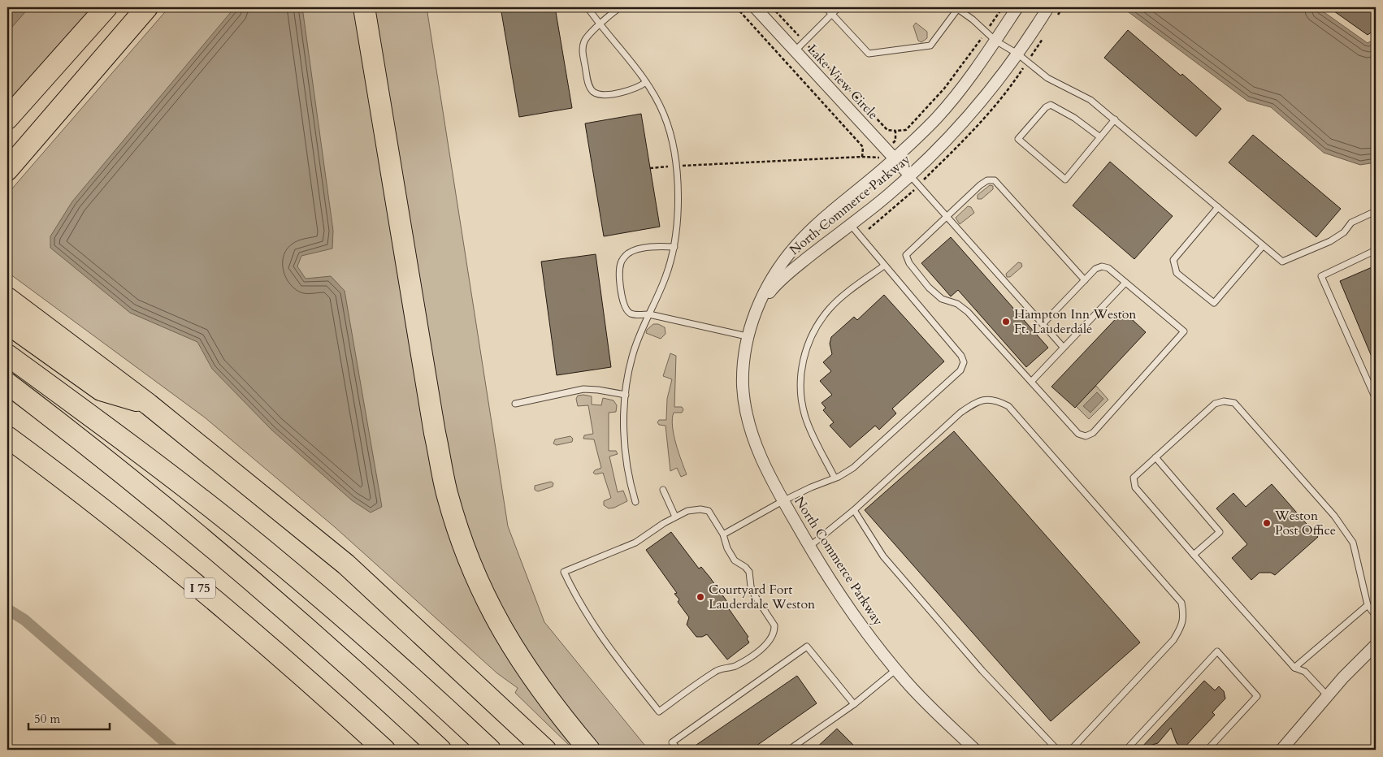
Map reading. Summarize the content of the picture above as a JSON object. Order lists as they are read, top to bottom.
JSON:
{
  "streets": {
    "highway": ["I 75"],
    "street": ["Lake View Circle", "North Commerce Parkway"]
  },
  "crossings": [
    ["Lake View Circle", "North Commerce Parkway"]
  ],
  "places": ["Hampton Inn Weston Ft. Lauderdale", "Weston Post Office", "Courtyard Fort Lauderdale Weston"],
  "scale_bar": "50 m"
}
